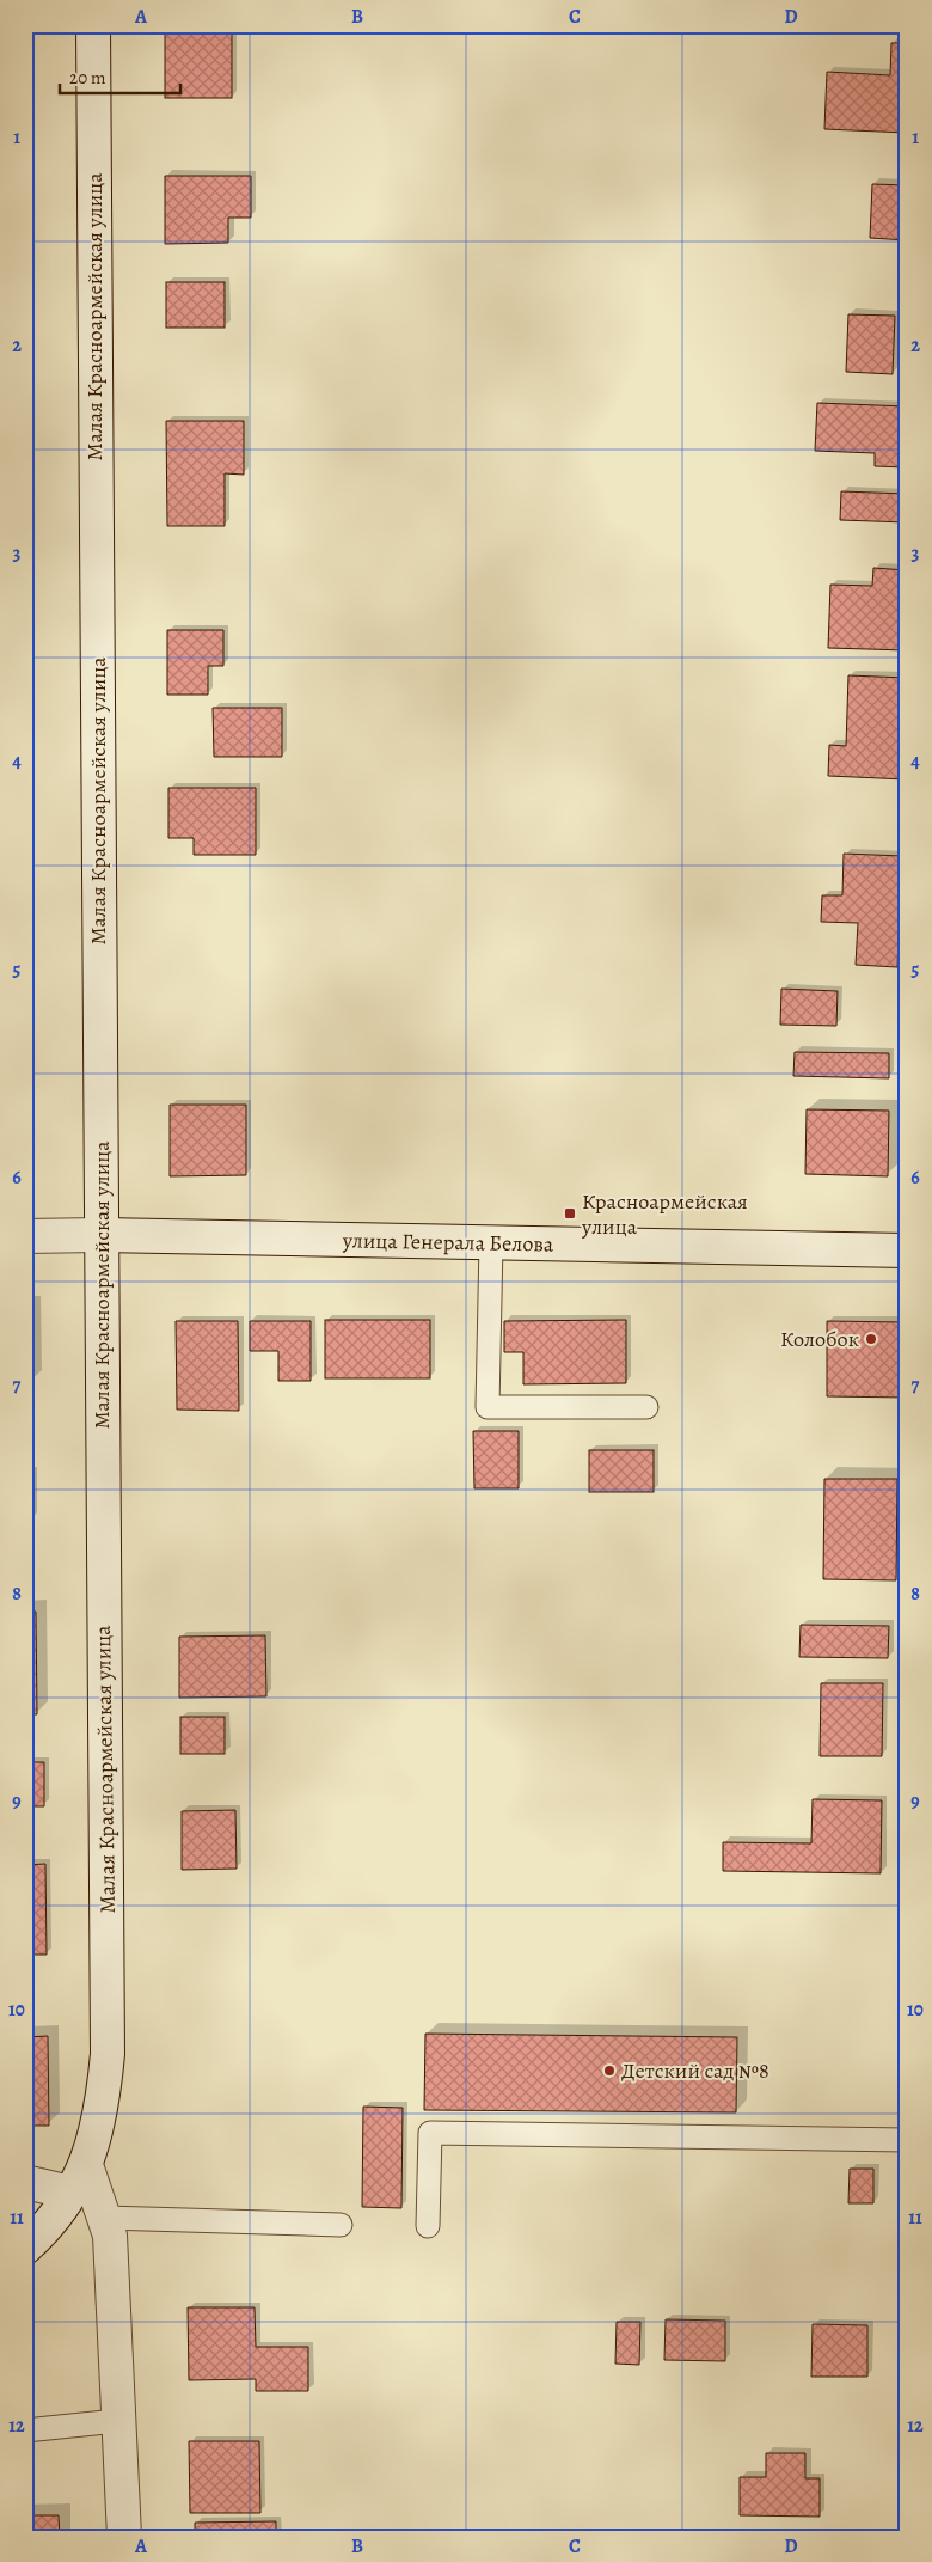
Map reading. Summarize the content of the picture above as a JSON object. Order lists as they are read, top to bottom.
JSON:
{
  "streets": {
    "main road": ["Малая Красноармейская улица", "улица Генерала Белова"]
  },
  "crossings": [
    ["Малая Красноармейская улица", "улица Генерала Белова"]
  ],
  "places": {
    "transit": ["Красноармейская улица"],
    "other": ["Колобок", "Детский сад №8"]
  },
  "scale_bar": "20 m",
  "grid": {
    "columns": [
      "A",
      "B",
      "C",
      "D"
    ],
    "rows": [
      "1",
      "2",
      "3",
      "4",
      "5",
      "6",
      "7",
      "8",
      "9",
      "10",
      "11",
      "12"
    ]
  }
}
